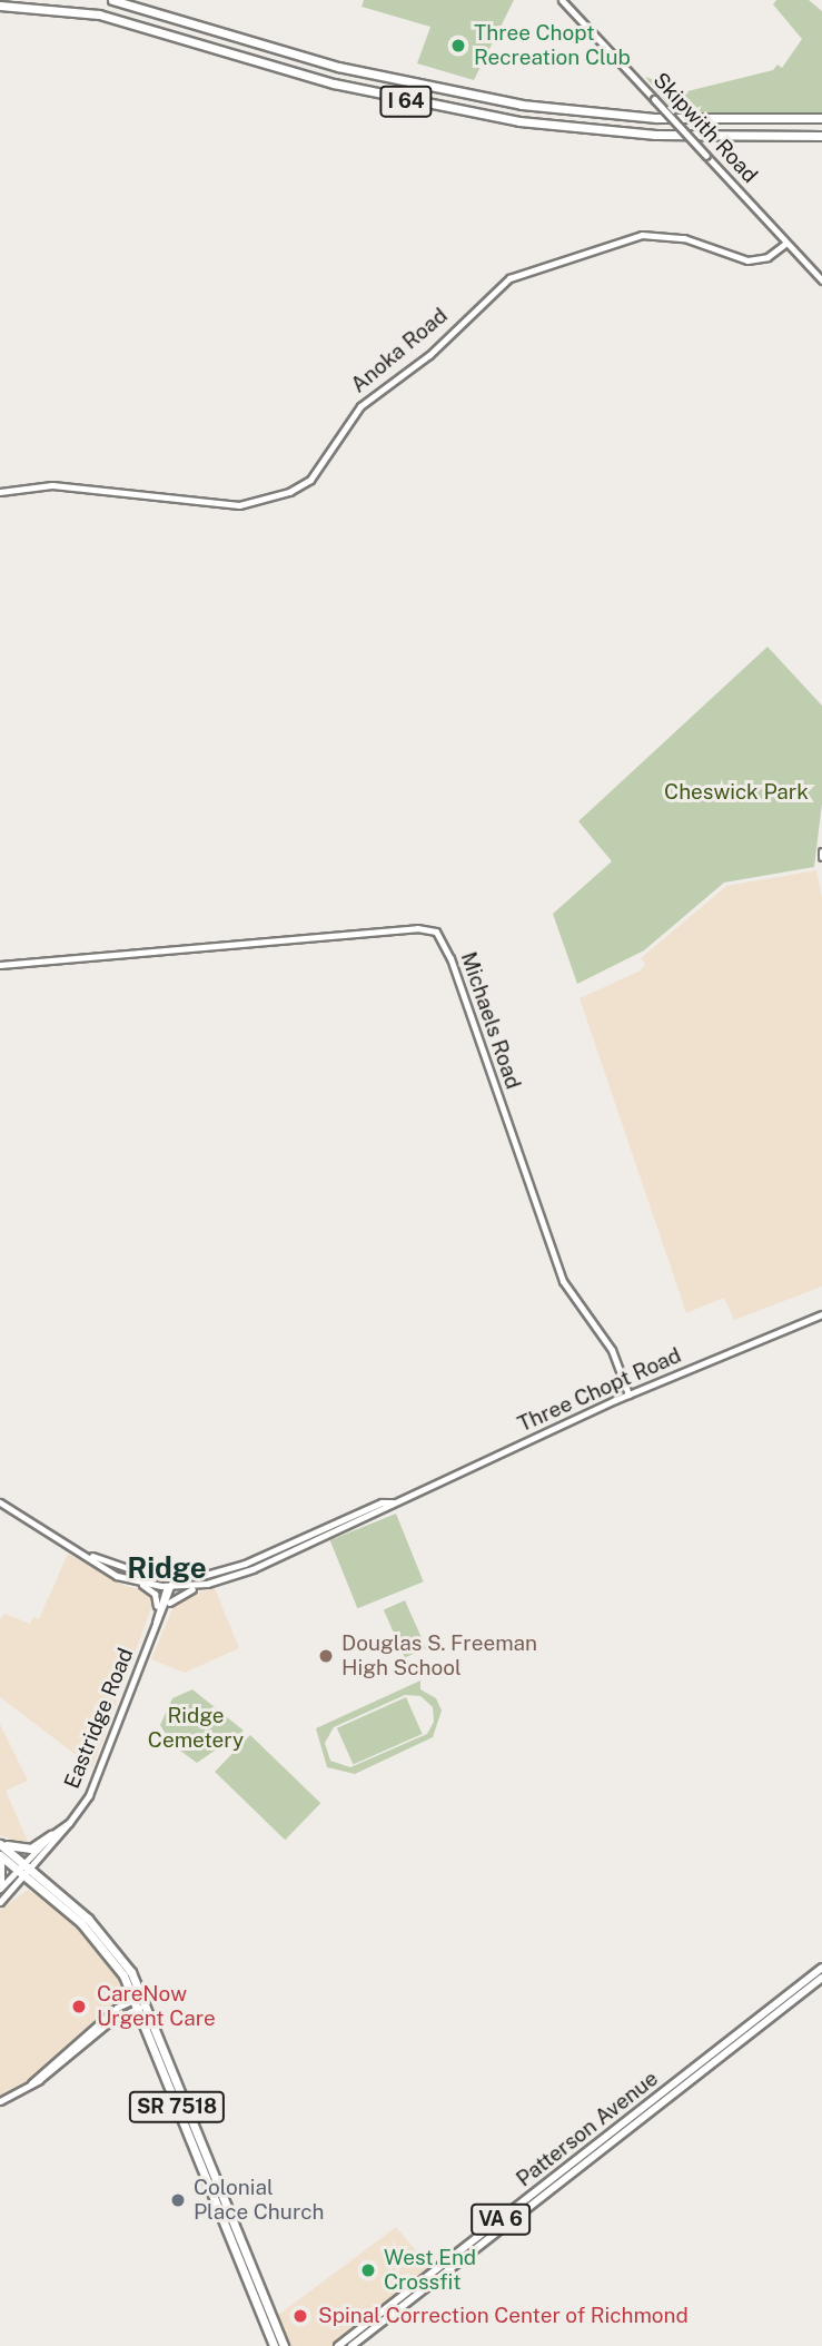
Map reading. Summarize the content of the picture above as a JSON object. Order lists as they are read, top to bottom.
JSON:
{
  "streets": {
    "highway": ["I 64", "SR 7518"],
    "main road": [
      "Skipwith Road",
      "Anoka Road",
      "Michaels Road",
      "Three Chopt Road",
      "Eastridge Road",
      "Patterson Avenue",
      "VA 6"
    ]
  },
  "crossings": [
    ["Skipwith Road", "Anoka Road"],
    ["Michaels Road", "Three Chopt Road"],
    ["Three Chopt Road", "Eastridge Road"],
    ["Eastridge Road", "SR 7518"]
  ],
  "districts": ["Ridge"],
  "parks": ["Cheswick Park", "Ridge Cemetery"],
  "places": [
    "Three Chopt Recreation Club",
    "Douglas S. Freeman High School",
    "CareNow Urgent Care",
    "Colonial Place Church",
    "West End Crossfit",
    "Spinal Correction Center of Richmond"
  ]
}
